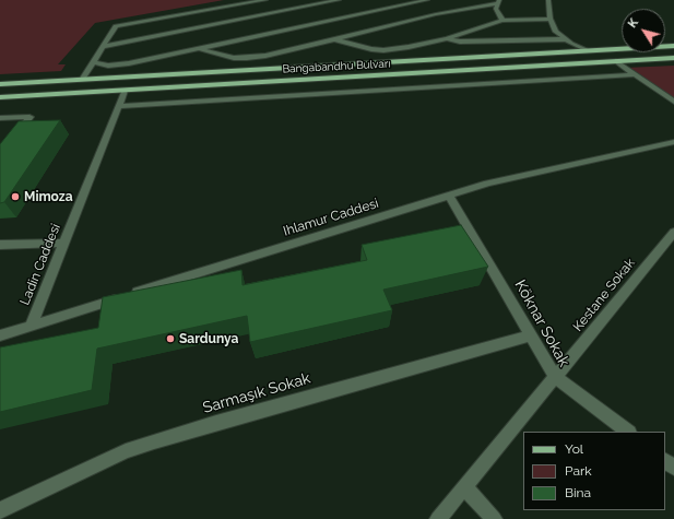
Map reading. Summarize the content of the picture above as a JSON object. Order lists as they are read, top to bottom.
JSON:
{
  "streets": {
    "main road": ["Bangabandhu Bulvarı"],
    "street": [
      "Ihlamur Caddesi",
      "Ladin Caddesi",
      "Kestane Sokak",
      "Köknar Sokak",
      "Sarmaşık Sokak"
    ]
  },
  "crossings": [
    ["Bangabandhu Bulvarı", "Ladin Caddesi"],
    ["Ihlamur Caddesi", "Ladin Caddesi"],
    ["Ihlamur Caddesi", "Köknar Sokak"],
    ["Kestane Sokak", "Köknar Sokak"],
    ["Köknar Sokak", "Sarmaşık Sokak"]
  ],
  "places": ["Mimoza", "Sardunya"],
  "legend": ["Yol", "Park", "Bina"],
  "north": "top left"
}
